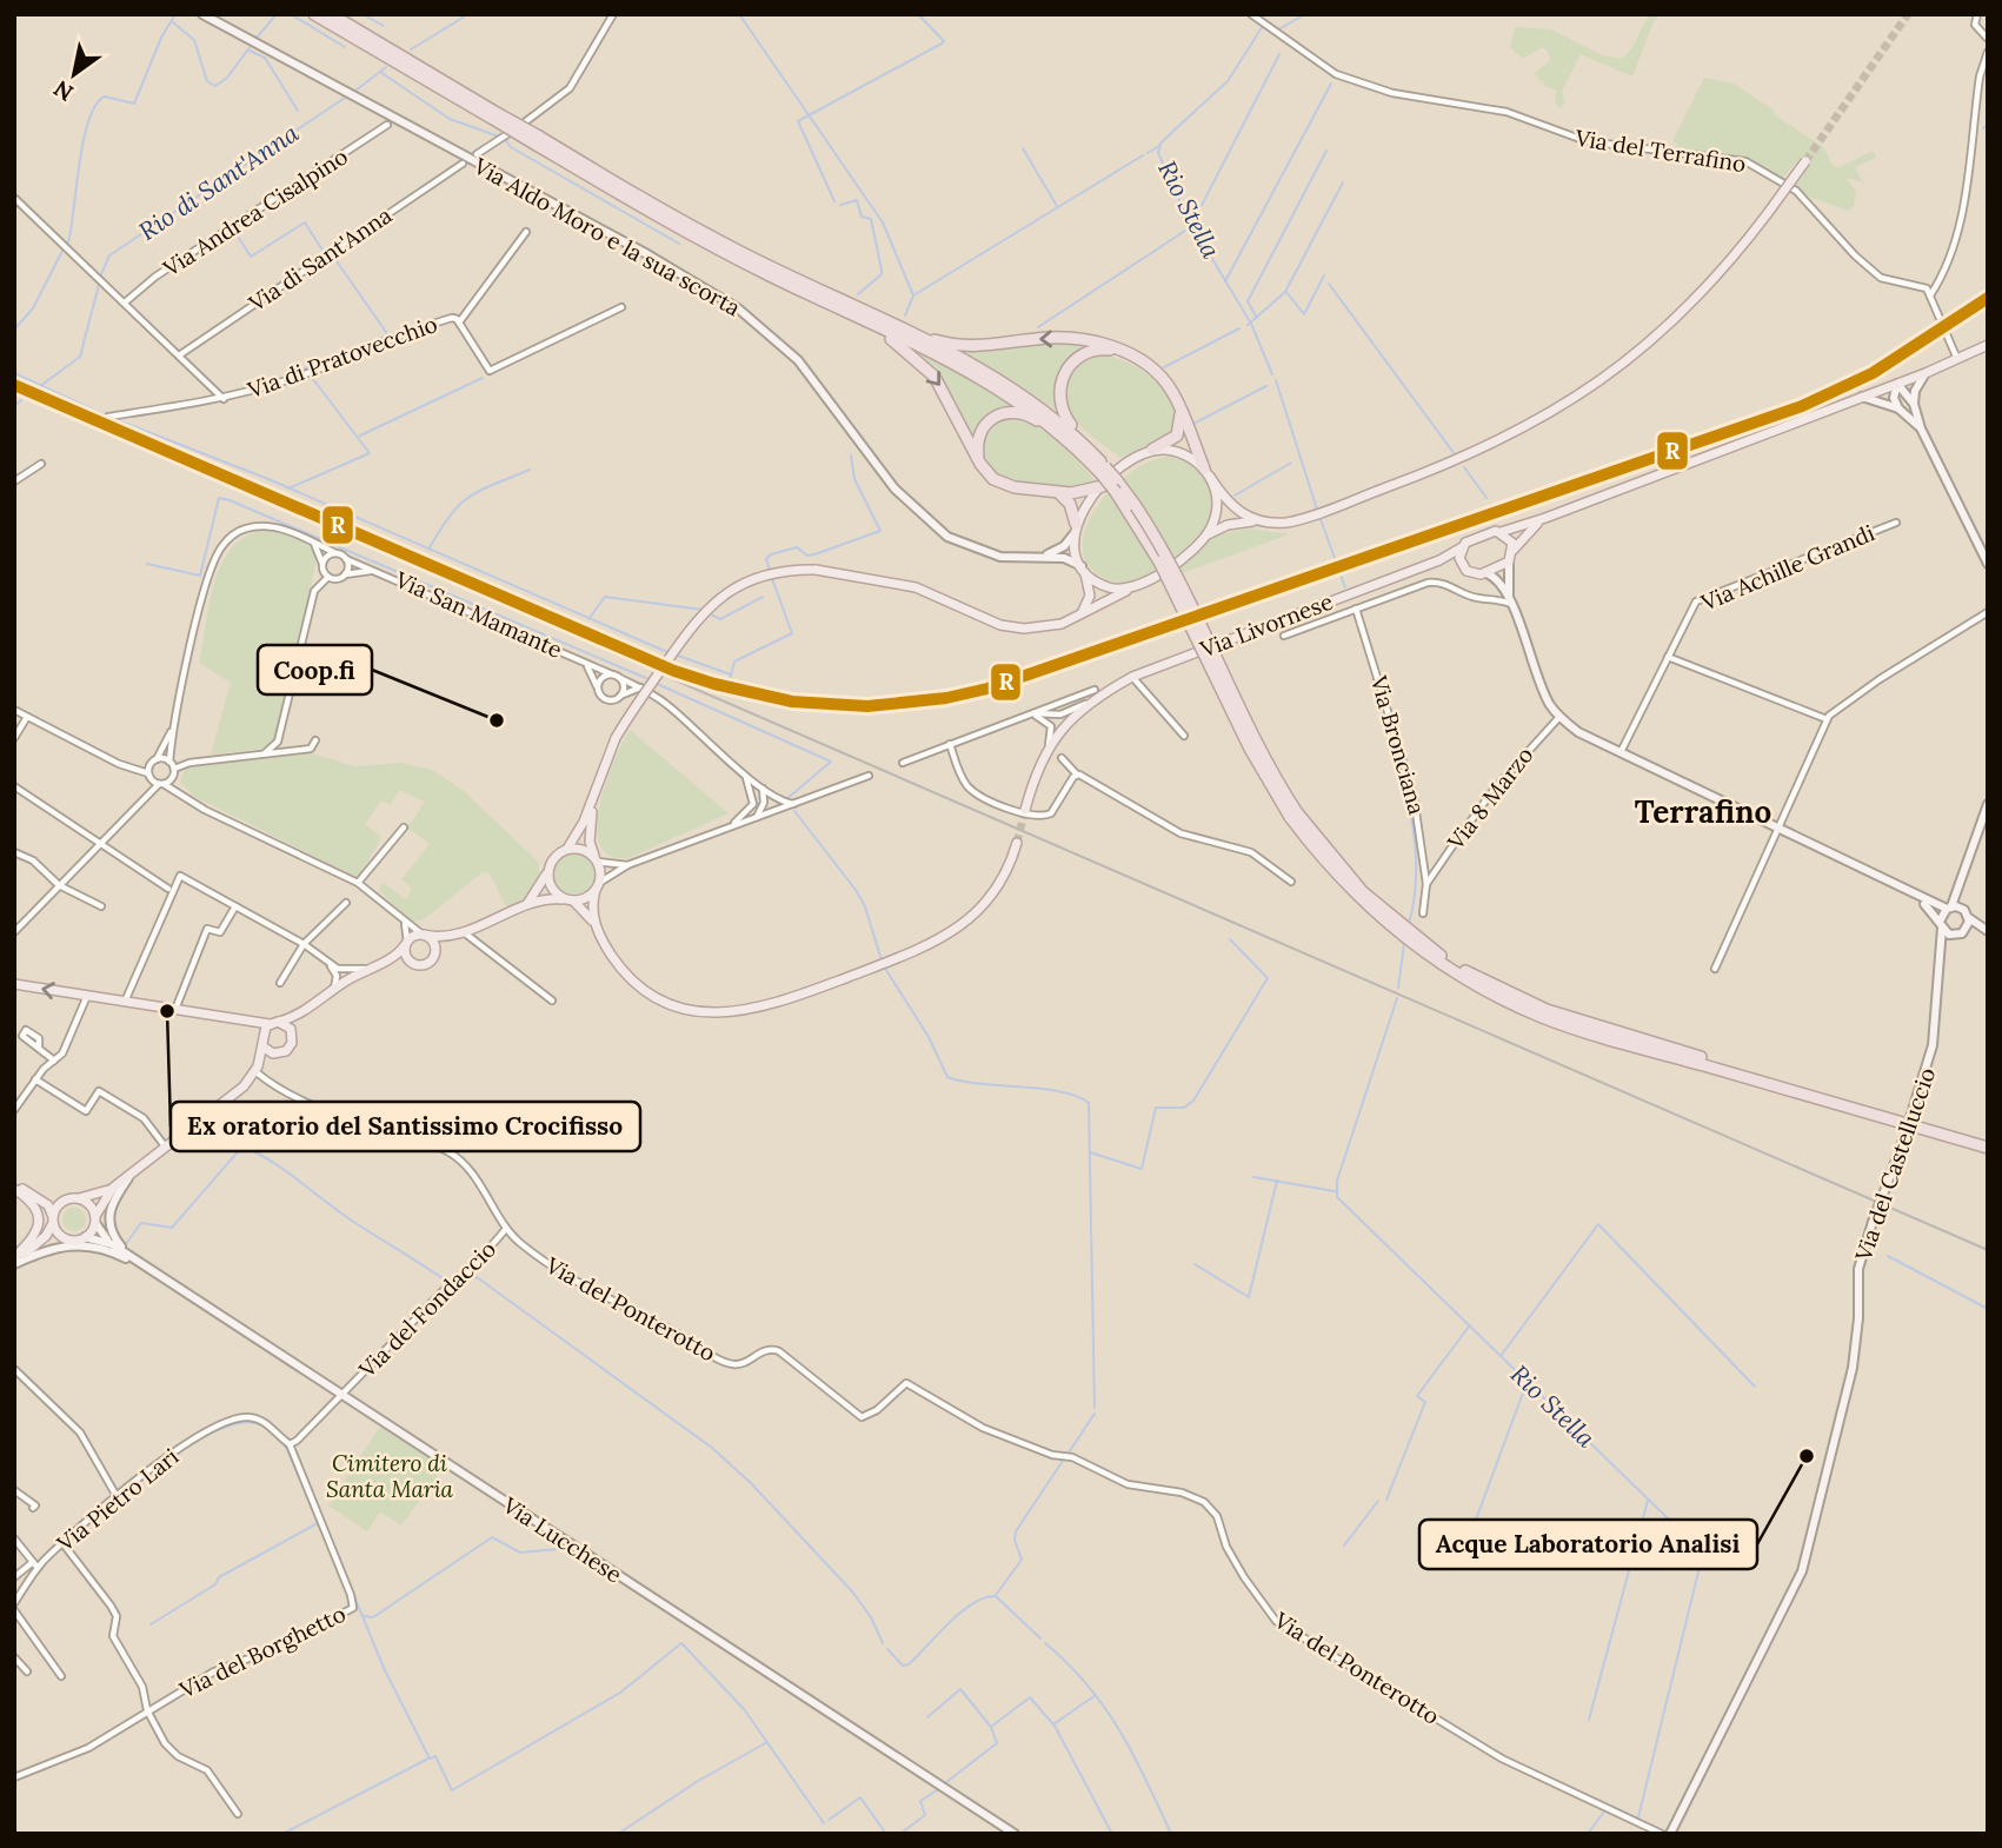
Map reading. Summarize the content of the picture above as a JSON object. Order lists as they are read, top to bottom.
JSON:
{
  "streets": {
    "main road": [
      "Via Aldo Moro e la sua scorta",
      "Via Livornese",
      "Via del Castelluccio",
      "Via Lucchese"
    ],
    "street": [
      "Via del Terrafino",
      "Via Andrea Cisalpino",
      "Via di Sant'Anna",
      "Via di Pratovecchio",
      "Via Achille Grandi",
      "Via San Mamante",
      "Via Bronciana",
      "Via 8 Marzo",
      "Via del Fondaccio",
      "Via del Ponterotto",
      "Via Pietro Lari",
      "Via del Borghetto"
    ]
  },
  "crossings": [
    ["Via Bronciana", "Via 8 Marzo"],
    ["Via del Fondaccio", "Via del Ponterotto"],
    ["Via del Fondaccio", "Via Lucchese"],
    ["Via Pietro Lari", "Via del Borghetto"]
  ],
  "districts": ["Terrafino"],
  "water": ["Rio di Sant'Anna", "Rio Stella"],
  "parks": ["Cimitero di Santa Maria"],
  "places": ["Coop.fi", "Ex oratorio del Santissimo Crocifisso", "Acque Laboratorio Analisi"],
  "lines": ["transit line R"],
  "north": "bottom left"
}
